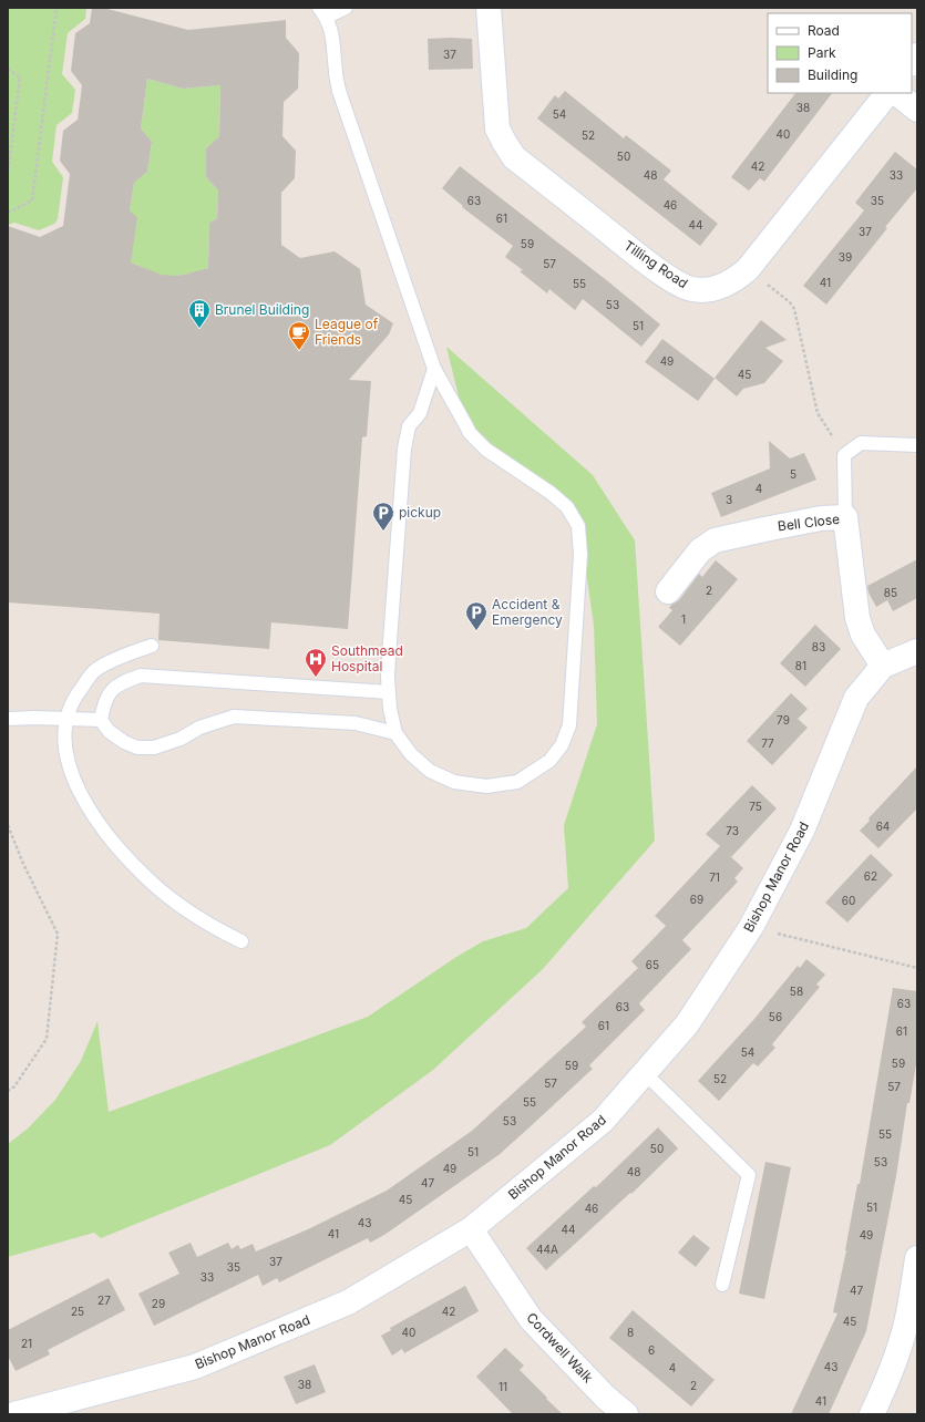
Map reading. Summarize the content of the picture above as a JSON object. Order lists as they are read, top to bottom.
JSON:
{
  "streets": {
    "street": [
      "Tilling Road",
      "Bell Close",
      "Bishop Manor Road",
      "Cordwell Walk"
    ]
  },
  "crossings": [
    ["Bell Close", "Bishop Manor Road"],
    ["Bishop Manor Road", "Cordwell Walk"]
  ],
  "places": {
    "building": ["Brunel Building"],
    "cafe": ["League of Friends"],
    "parking": ["pickup", "Accident & Emergency"],
    "hospital": ["Southmead Hospital"]
  },
  "house_numbers": [
    "37",
    "38",
    "54",
    "40",
    "52",
    "50",
    "42",
    "48",
    "33",
    "63",
    "35",
    "46",
    "61",
    "44",
    "37",
    "59",
    "39",
    "57",
    "41",
    "55",
    "53",
    "51",
    "49",
    "45",
    "5",
    "4",
    "3",
    "2",
    "85",
    "1",
    "83",
    "81",
    "79",
    "77",
    "75",
    "64",
    "73",
    "62",
    "71",
    "69",
    "60",
    "65",
    "58",
    "63",
    "63",
    "56",
    "61",
    "61",
    "54",
    "59",
    "59",
    "52",
    "57",
    "57",
    "55",
    "53",
    "55",
    "50",
    "51",
    "53",
    "49",
    "48",
    "47",
    "45",
    "51",
    "46",
    "43",
    "44",
    "41",
    "49",
    "44A",
    "37",
    "35",
    "33",
    "47",
    "27",
    "29",
    "25",
    "42",
    "45",
    "40",
    "8",
    "21",
    "6",
    "43",
    "4",
    "38",
    "2",
    "11",
    "41"
  ],
  "legend": ["Road", "Park", "Building"]
}
